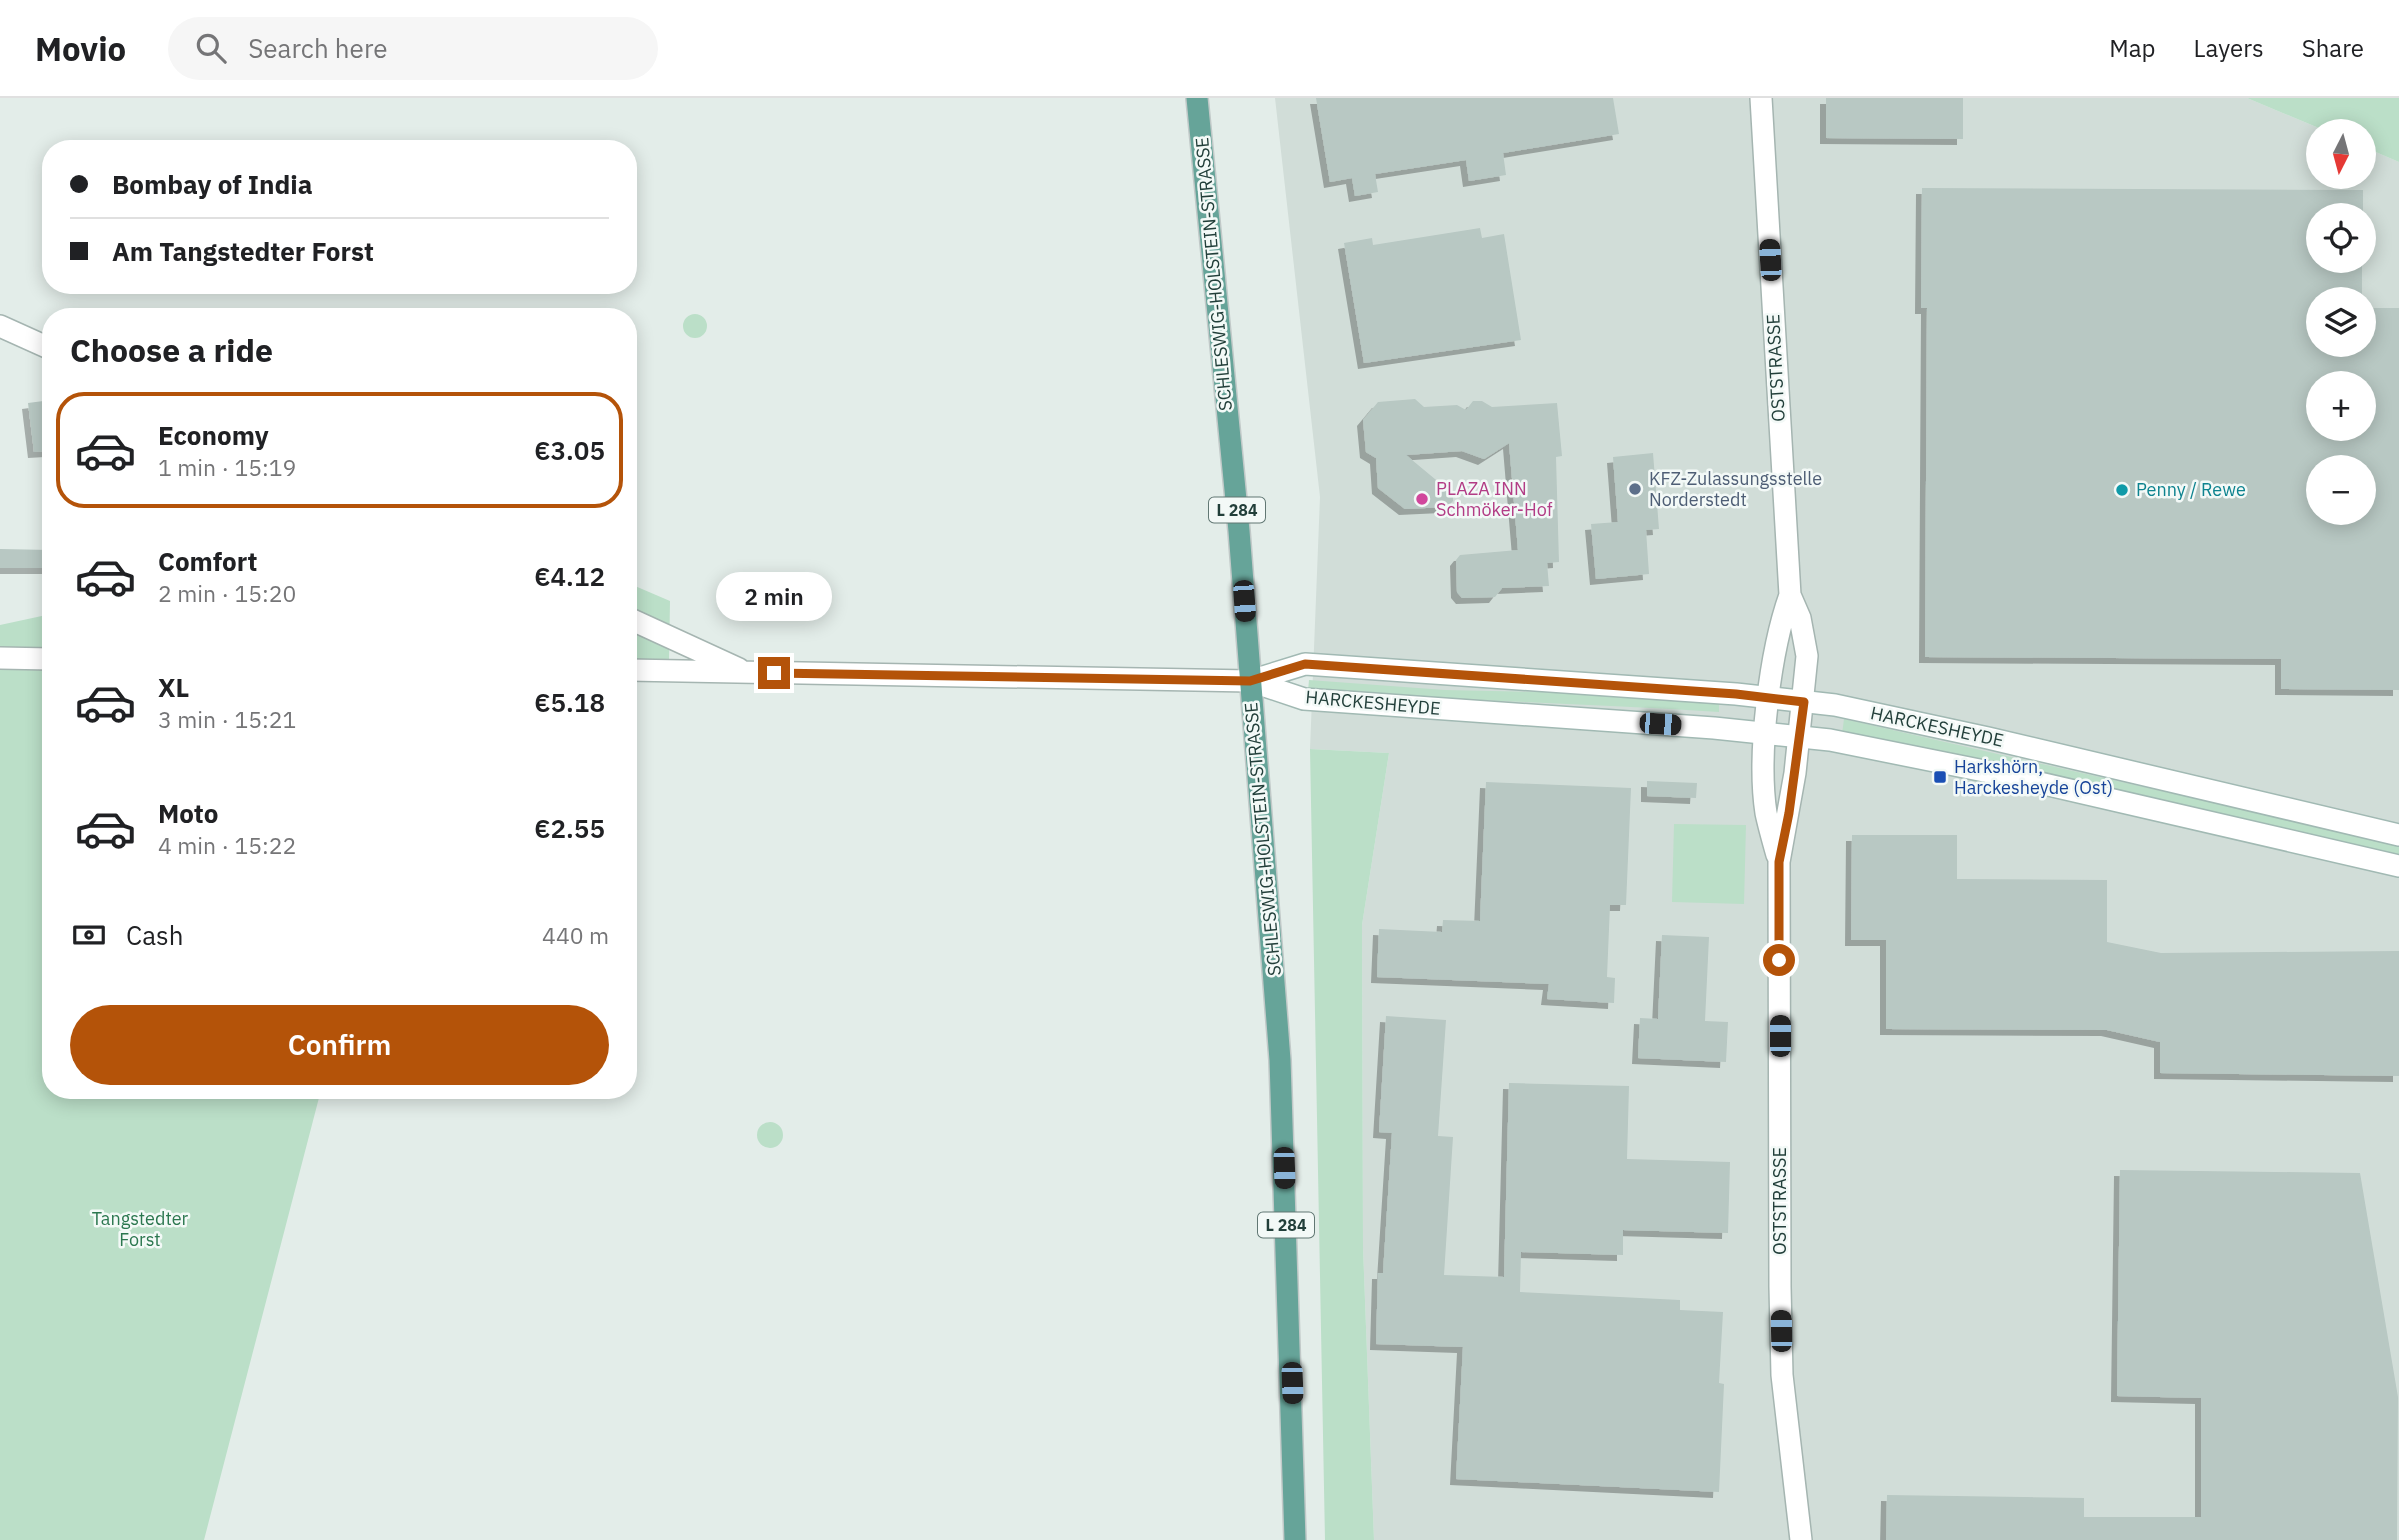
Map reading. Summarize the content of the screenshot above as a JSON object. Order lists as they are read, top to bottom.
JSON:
{
  "streets": {
    "main road": ["SCHLESWIG-HOLSTEIN-STRASSE", "L 284"],
    "street": ["OSTSTRASSE", "HARCKESHEYDE"]
  },
  "crossings": [
    ["SCHLESWIG-HOLSTEIN-STRASSE", "HARCKESHEYDE"],
    ["OSTSTRASSE", "HARCKESHEYDE"]
  ],
  "parks": ["Tangstedter Forst"],
  "places": {
    "other": ["KFZ-Zulassungsstelle Norderstedt", "Penny / Rewe", "PLAZA INN Schmöker-Hof"],
    "transit": ["Harkshörn, Harckesheyde (Ost)"]
  },
  "north": "bottom",
  "page": {
    "header": "Movio",
    "search": "Search here",
    "nav": ["Map", "Layers", "Share"],
    "map_buttons": ["+", "−"],
    "banner": ["Bombay of India", "Am Tangstedter Forst"],
    "heading": "Choose a ride",
    "list": [
      {
        "name": "Economy",
        "note": "1 min · 15:19",
        "value": "€3.05"
      },
      {
        "name": "Comfort",
        "note": "2 min · 15:20",
        "value": "€4.12"
      },
      {
        "name": "XL",
        "note": "3 min · 15:21",
        "value": "€5.18"
      },
      {
        "name": "Moto",
        "note": "4 min · 15:22",
        "value": "€2.55"
      }
    ],
    "bubble": "2 min",
    "pay": ["Cash", "440 m"],
    "buttons": "Confirm"
  }
}
